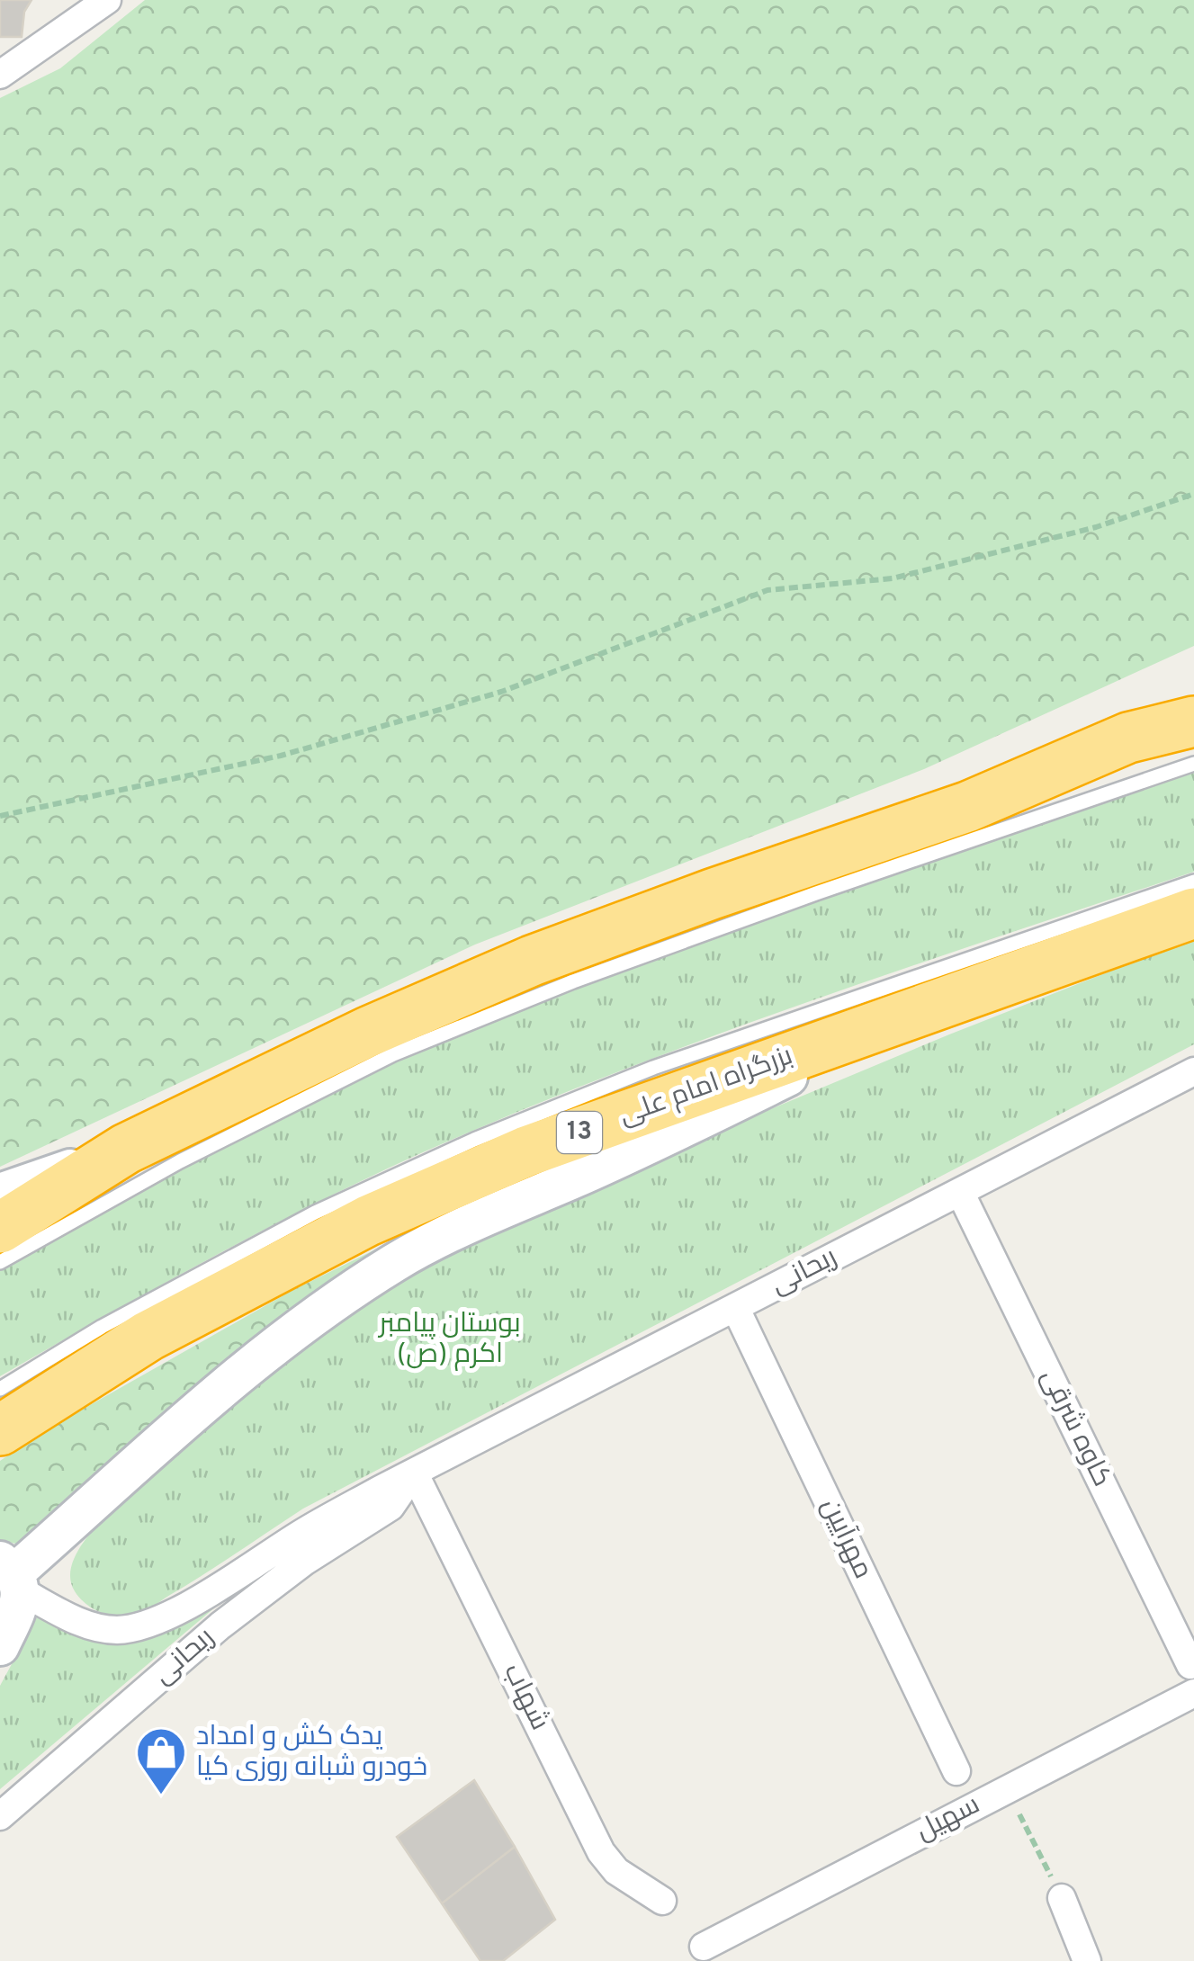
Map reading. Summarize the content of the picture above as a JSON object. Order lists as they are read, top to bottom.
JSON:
{
  "streets": {
    "highway": ["بزرگراه امام علی", "13"],
    "street": [
      "ریحانی",
      "کاوه شرقی",
      "مهرآیین",
      "شهاب",
      "سهیل"
    ]
  },
  "crossings": [
    ["ریحانی", "کاوه شرقی"],
    ["ریحانی", "مهرآیین"],
    ["ریحانی", "شهاب"]
  ],
  "parks": ["بوستان پیامبر اکرم (ص)"],
  "places": {
    "shop": ["یدک کش و امداد خودرو شبانه روزی کیا"]
  }
}
